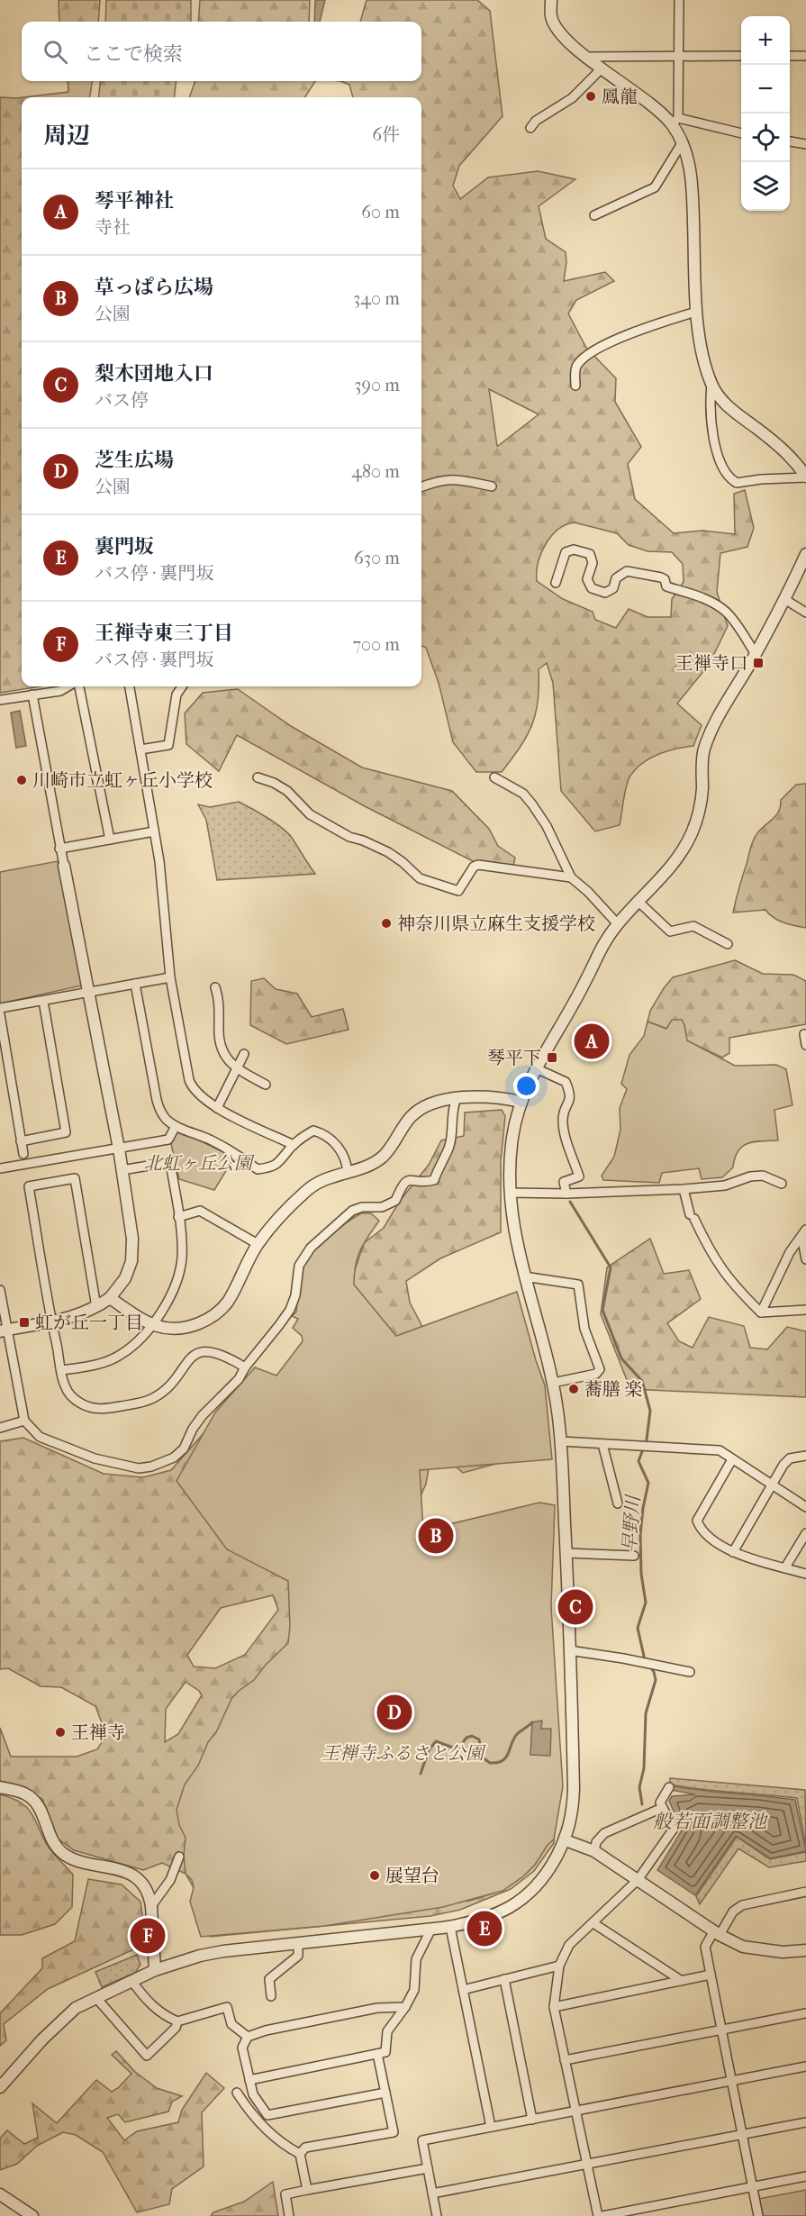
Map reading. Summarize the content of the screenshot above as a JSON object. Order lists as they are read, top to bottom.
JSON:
{
  "water": ["早野川", "般若面調整池"],
  "parks": ["北虹ヶ丘公園", "王禅寺ふるさと公園"],
  "places": {
    "other": [
      "鳳龍",
      "川崎市立虹ヶ丘小学校",
      "神奈川県立麻生支援学校",
      "蕎膳 楽",
      "王禅寺",
      "展望台"
    ],
    "transit": ["王禅寺口", "琴平下", "虹が丘一丁目"]
  },
  "page": {
    "map_buttons": ["+", "−"],
    "search": "ここで検索",
    "heading": ["周辺", "6件"],
    "list": [
      {
        "mark": "A",
        "name": "琴平神社",
        "note": "寺社",
        "value": "60 m"
      },
      {
        "mark": "B",
        "name": "草っぱら広場",
        "note": "公園",
        "value": "340 m"
      },
      {
        "mark": "C",
        "name": "梨木団地入口",
        "note": "バス停",
        "value": "390 m"
      },
      {
        "mark": "D",
        "name": "芝生広場",
        "note": "公園",
        "value": "480 m"
      },
      {
        "mark": "E",
        "name": "裏門坂",
        "note": "バス停 · 裏門坂",
        "value": "630 m"
      },
      {
        "mark": "F",
        "name": "王禅寺東三丁目",
        "note": "バス停 · 裏門坂",
        "value": "700 m"
      }
    ],
    "pins": [
      "A",
      "B",
      "C",
      "D",
      "E",
      "F"
    ]
  }
}
